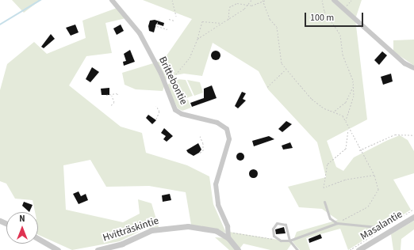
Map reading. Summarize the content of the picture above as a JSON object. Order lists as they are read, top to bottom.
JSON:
{
  "streets": {
    "street": ["Brittebontie", "Masalantie", "Hvitträskintie"]
  },
  "crossings": [
    ["Brittebontie", "Hvitträskintie"]
  ],
  "scale_bar": "100 m",
  "north": "top"
}
